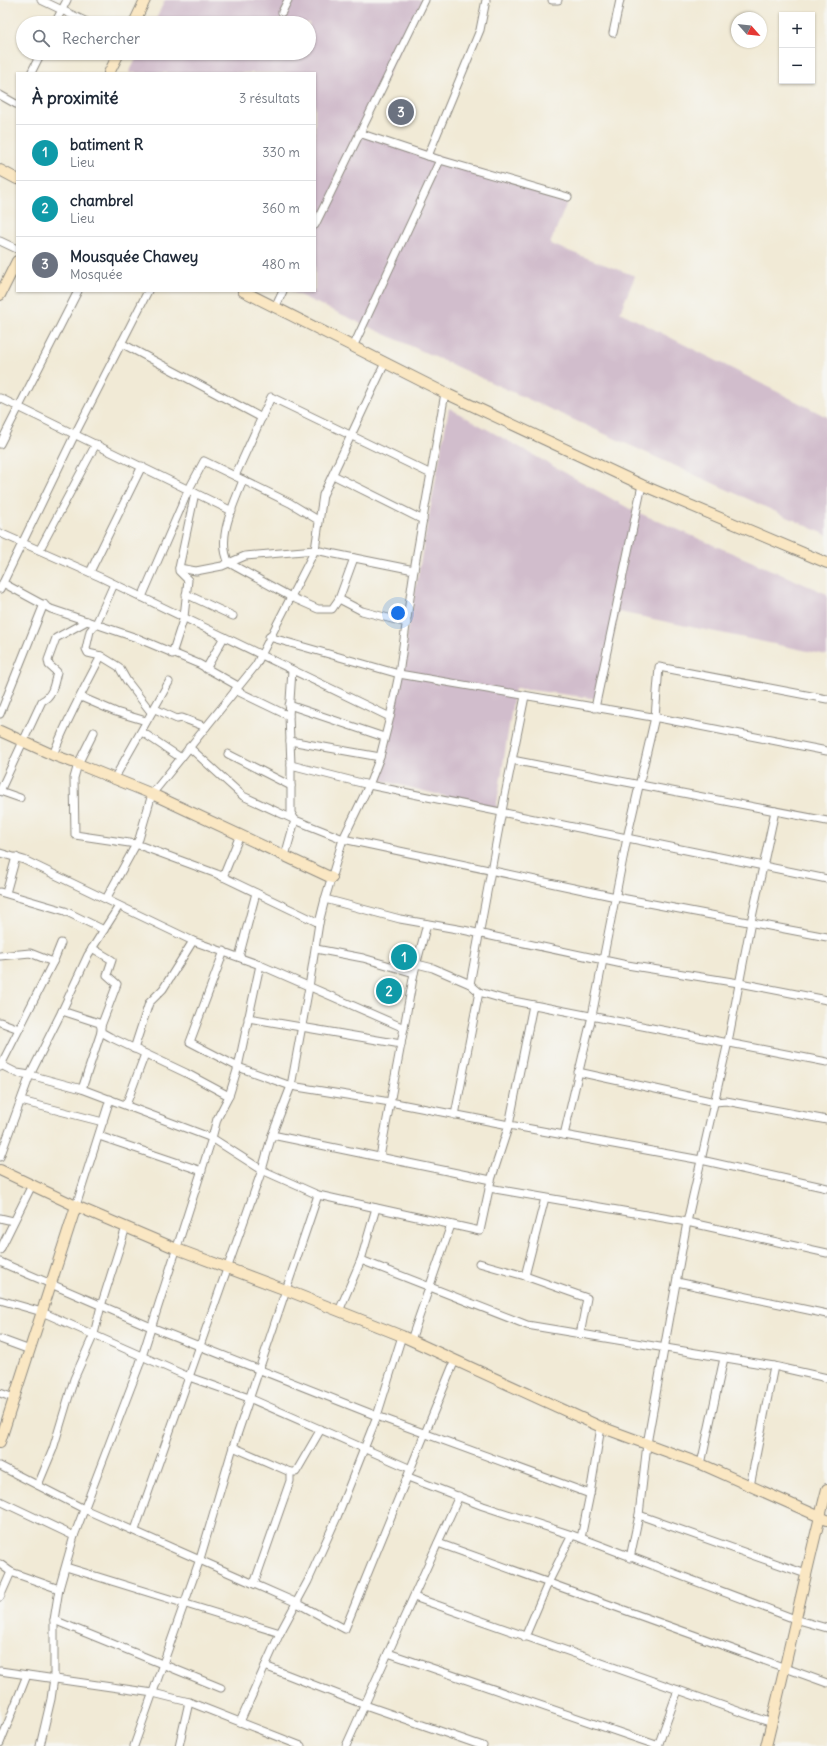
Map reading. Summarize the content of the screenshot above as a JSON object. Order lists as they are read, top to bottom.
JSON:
{
  "north": "bottom right",
  "page": {
    "map_buttons": ["+", "−"],
    "search": "Rechercher",
    "heading": ["À proximité", "3 résultats"],
    "pins": ["3", "1", "2"],
    "list": [
      {
        "mark": "1",
        "name": "batiment R",
        "note": "Lieu",
        "value": "330 m"
      },
      {
        "mark": "2",
        "name": "chambrel",
        "note": "Lieu",
        "value": "360 m"
      },
      {
        "mark": "3",
        "name": "Mousquée Chawey",
        "note": "Mosquée",
        "value": "480 m"
      }
    ]
  }
}
